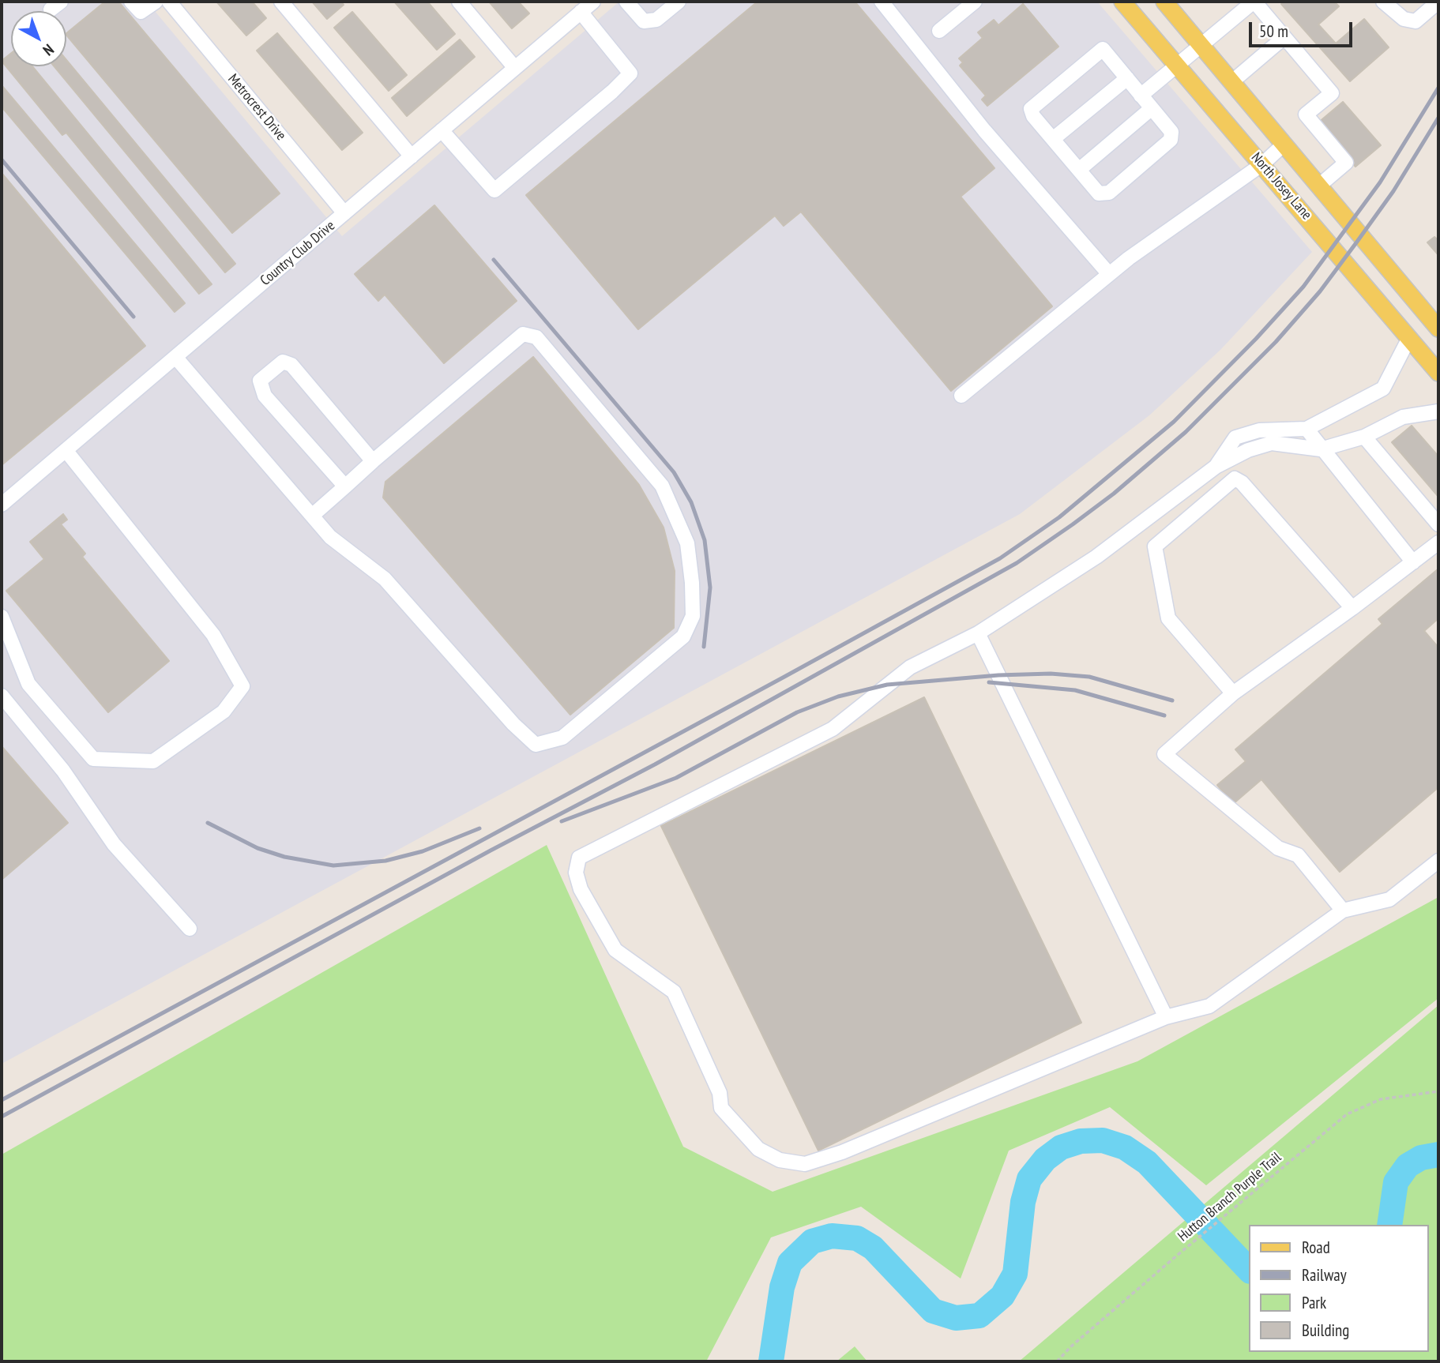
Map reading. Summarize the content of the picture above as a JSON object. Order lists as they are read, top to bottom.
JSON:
{
  "streets": {
    "main road": ["North Josey Lane"],
    "street": ["Metrocrest Drive", "Country Club Drive"],
    "path": ["Hutton Branch Purple Trail"]
  },
  "crossings": [
    ["Metrocrest Drive", "Country Club Drive"]
  ],
  "legend": [
    "Road",
    "Railway",
    "Park",
    "Building"
  ],
  "scale_bar": "50 m",
  "north": "bottom right"
}
